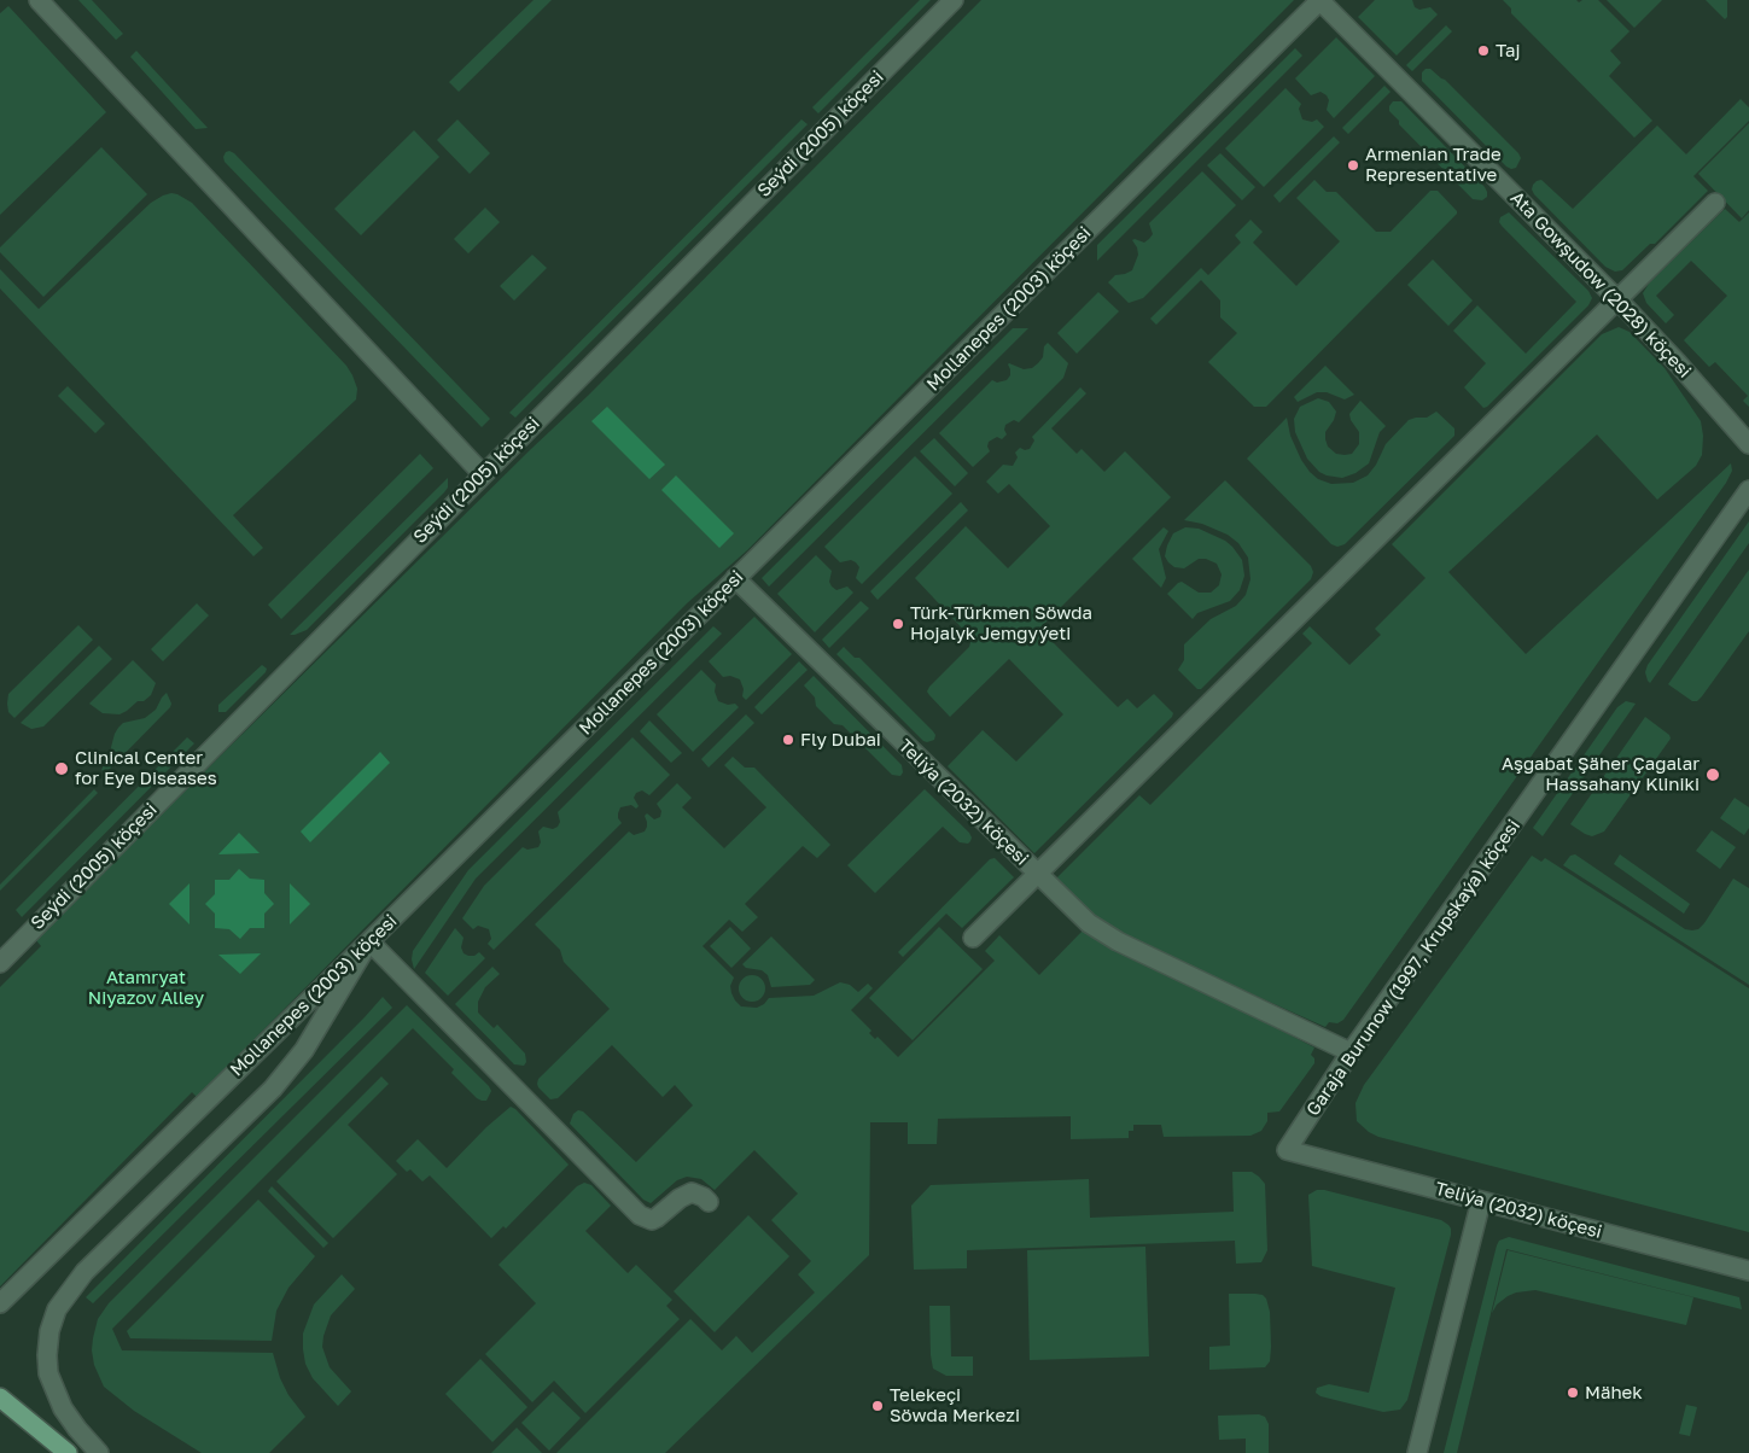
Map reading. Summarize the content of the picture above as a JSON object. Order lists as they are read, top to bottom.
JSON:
{
  "streets": {
    "street": [
      "Seýdi (2005) köçesi",
      "Ata Gowşudow (2028) köçesi",
      "Mollanepes (2003) köçesi",
      "Teliýa (2032) köçesi",
      "Garaja Burunow (1997, Krupskaýa) köçesi"
    ]
  },
  "crossings": [
    ["Ata Gowşudow (2028) köçesi", "Mollanepes (2003) köçesi"],
    ["Mollanepes (2003) köçesi", "Teliýa (2032) köçesi"],
    ["Teliýa (2032) köçesi", "Garaja Burunow (1997, Krupskaýa) köçesi"]
  ],
  "parks": ["Atamryat Niyazov Alley"],
  "places": [
    "Taj",
    "Armenian Trade Representative",
    "Türk-Türkmen Söwda Hojalyk Jemgyýeti",
    "Fly Dubai",
    "Clinical Center for Eye Diseases",
    "Aşgabat Şäher Çagalar Hassahany Kliniki",
    "Mähek",
    "Telekeçi Söwda Merkezi"
  ]
}
